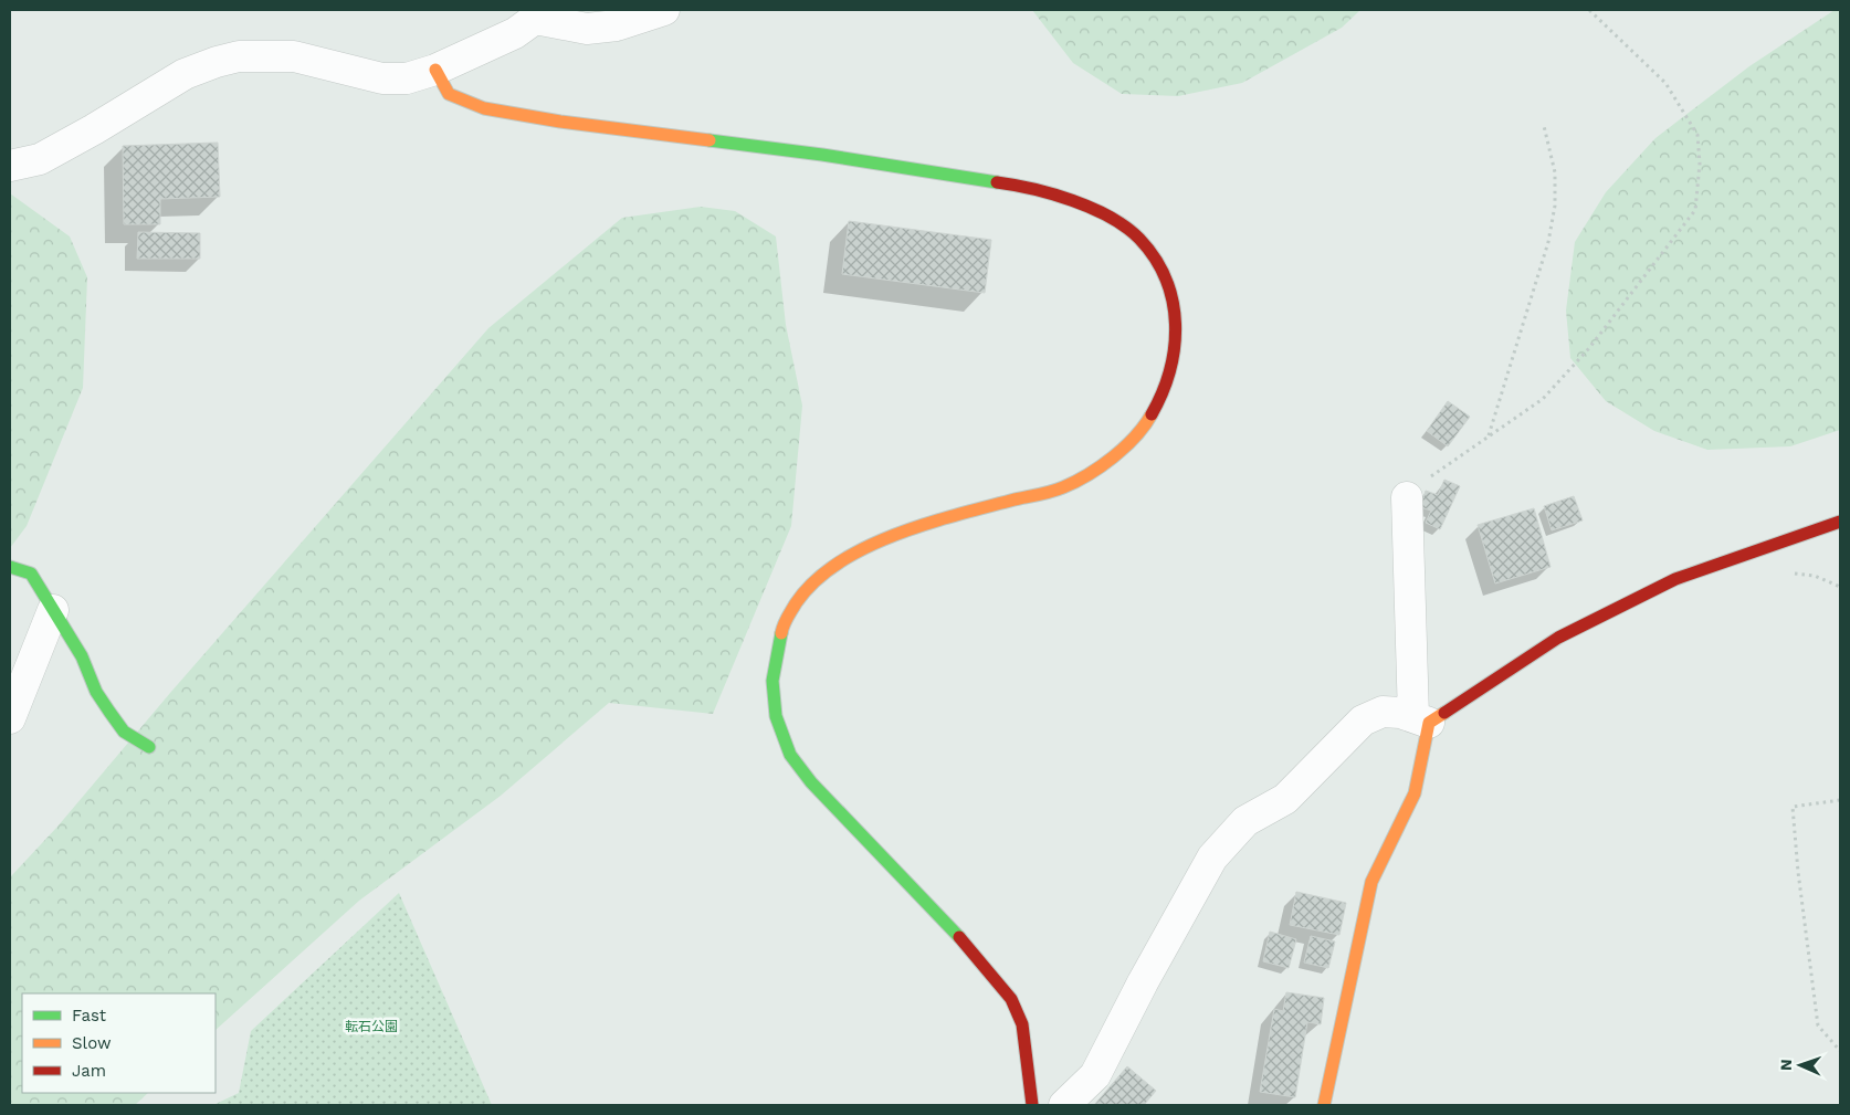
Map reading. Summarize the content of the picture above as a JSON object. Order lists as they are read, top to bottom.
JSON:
{
  "parks": ["転石公園"],
  "legend": ["Fast", "Slow", "Jam"],
  "north": "left"
}
